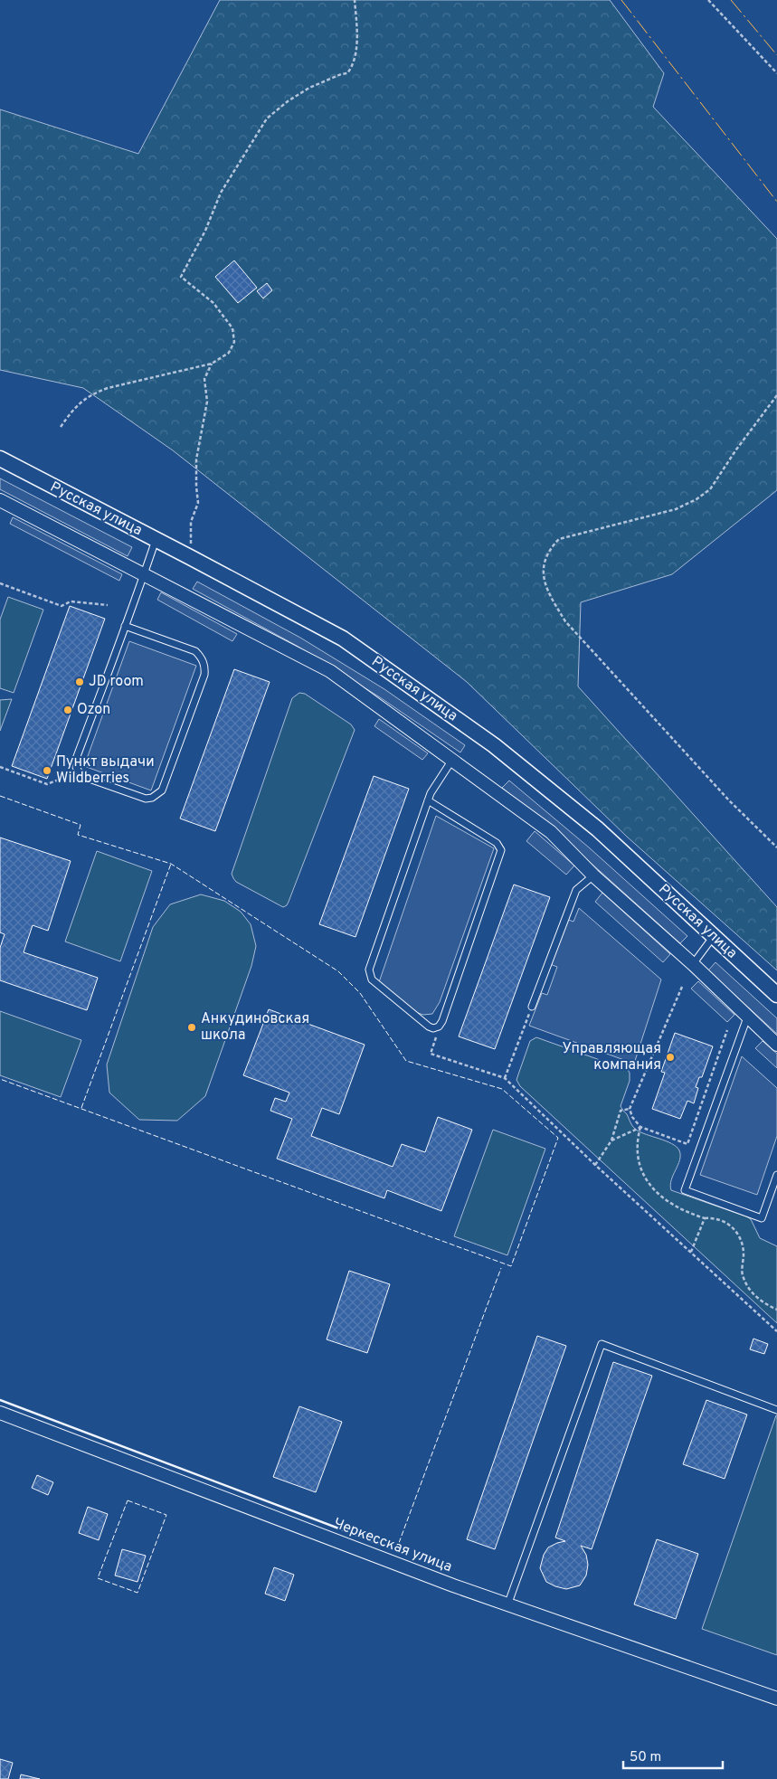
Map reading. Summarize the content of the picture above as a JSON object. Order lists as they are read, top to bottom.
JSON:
{
  "streets": {
    "street": ["Русская улица", "Черкесская улица"]
  },
  "places": [
    "JD room",
    "Ozon",
    "Пункт выдачи Wildberries",
    "Анкудиновская школа",
    "Управляющая компания"
  ],
  "scale_bar": "50 m"
}
